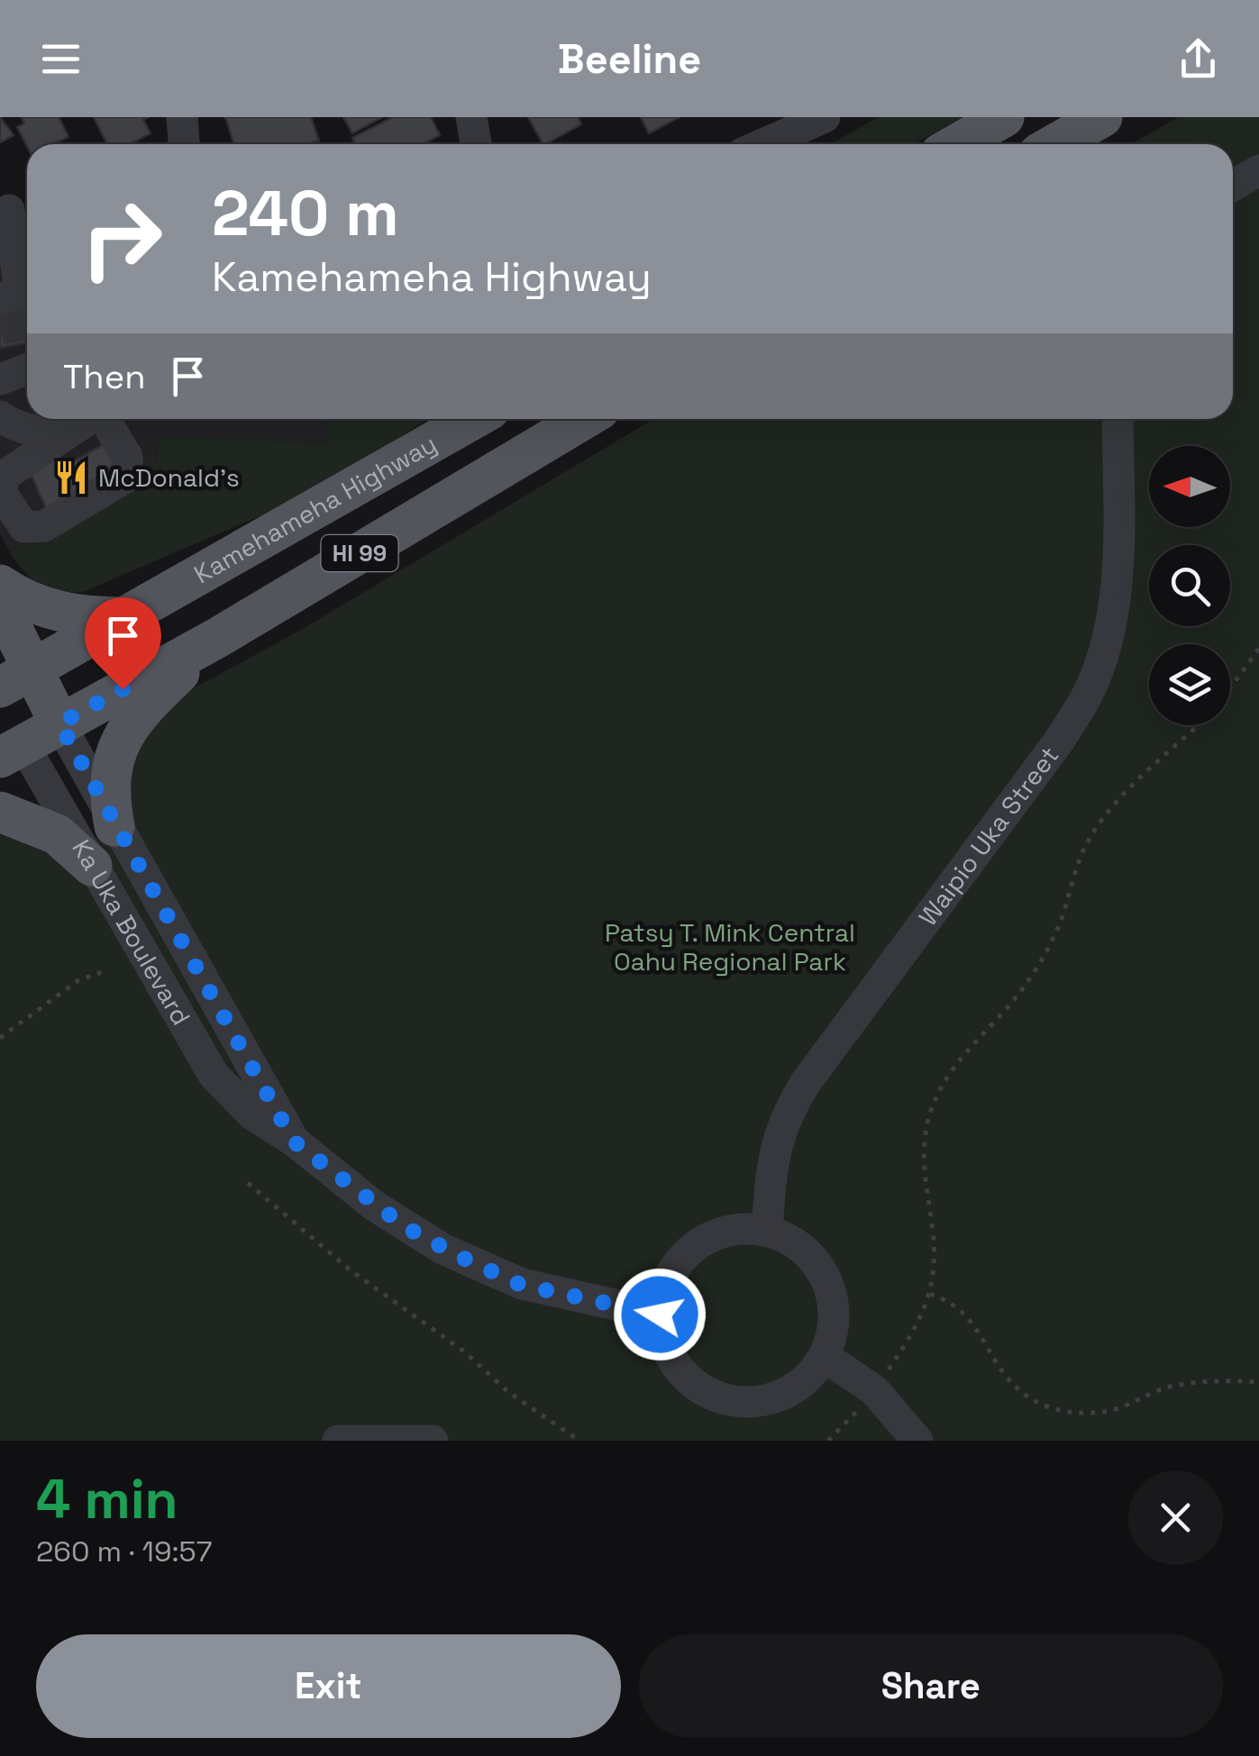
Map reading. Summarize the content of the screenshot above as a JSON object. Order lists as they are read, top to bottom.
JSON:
{
  "streets": {
    "main road": ["Kamehameha Highway", "HI 99", "Ka Uka Boulevard"],
    "street": ["Waipio Uka Street"]
  },
  "crossings": [
    ["Kamehameha Highway", "Ka Uka Boulevard"],
    ["HI 99", "Ka Uka Boulevard"],
    ["Waipio Uka Street", "Ka Uka Boulevard"]
  ],
  "parks": ["Patsy T. Mink Central Oahu Regional Park"],
  "places": {
    "restaurant": ["McDonald's"]
  },
  "north": "left",
  "page": {
    "header": "Beeline",
    "turn": ["240 m", "Kamehameha Highway"],
    "then": "Then",
    "heading": ["4 min", "260 m · 19:57"],
    "buttons": ["Exit", "Share"]
  }
}
